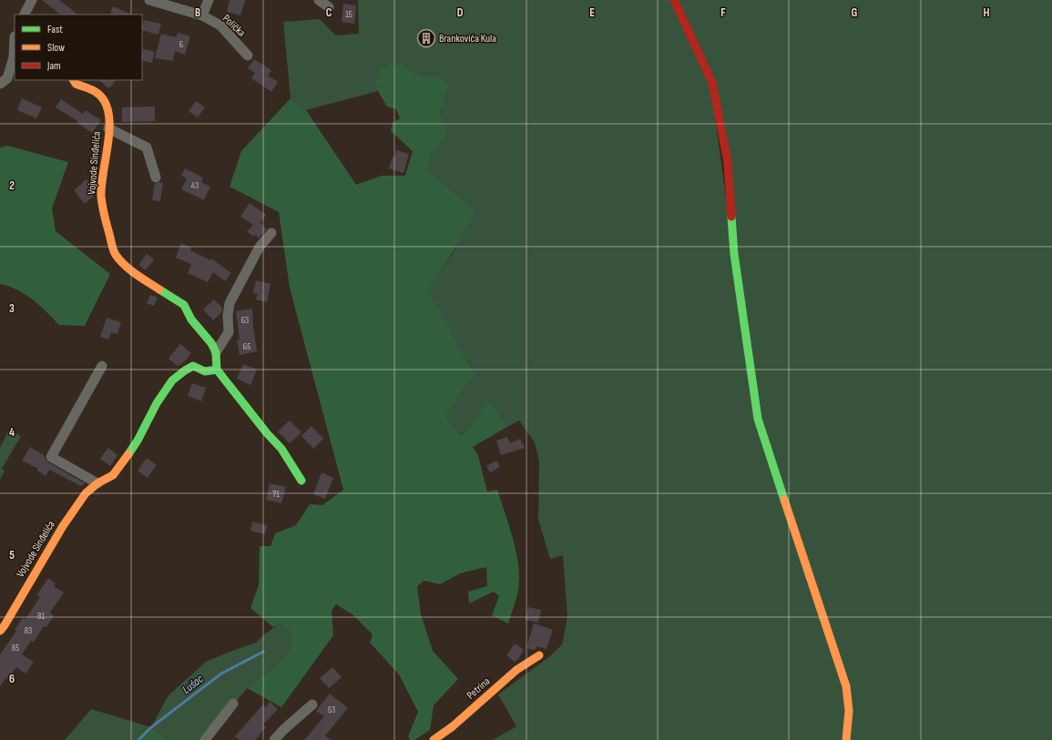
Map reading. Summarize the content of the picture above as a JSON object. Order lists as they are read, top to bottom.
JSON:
{
  "streets": {
    "street": ["Polička", "Vojvode Sinđelića", "Petrina"]
  },
  "water": ["Lušac"],
  "places": {
    "building": ["Brankovića Kula"]
  },
  "house_numbers": [
    "15",
    "6",
    "43",
    "63",
    "65",
    "71",
    "81",
    "83",
    "85",
    "53"
  ],
  "legend": ["Fast", "Slow", "Jam"],
  "grid": {
    "columns": [
      "B",
      "C",
      "D",
      "E",
      "F",
      "G",
      "H"
    ],
    "rows": [
      "2",
      "3",
      "4",
      "5",
      "6"
    ]
  }
}
